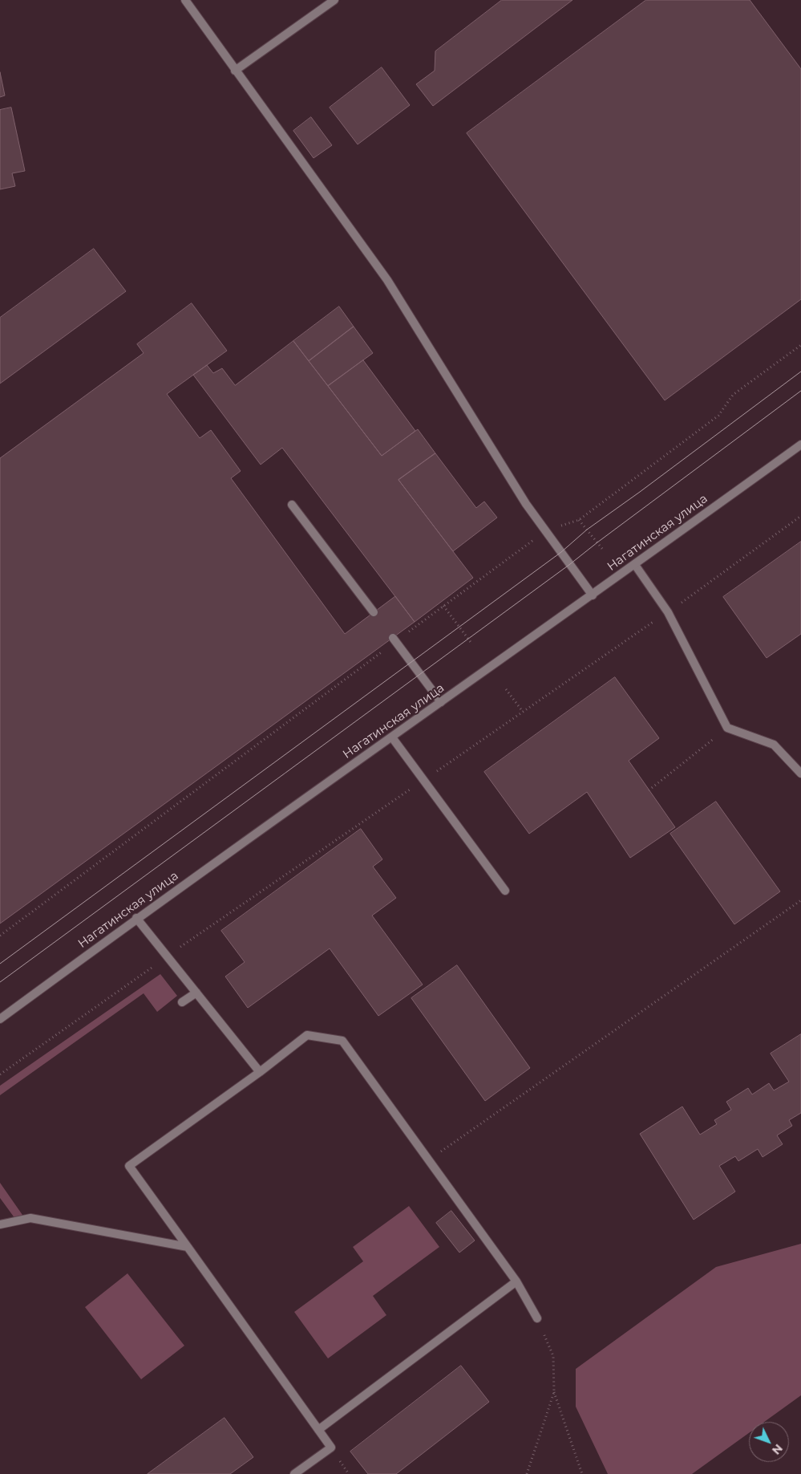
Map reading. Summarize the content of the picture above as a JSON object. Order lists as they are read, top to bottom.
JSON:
{
  "streets": {
    "street": ["Нагатинская улица"]
  },
  "north": "bottom right"
}
